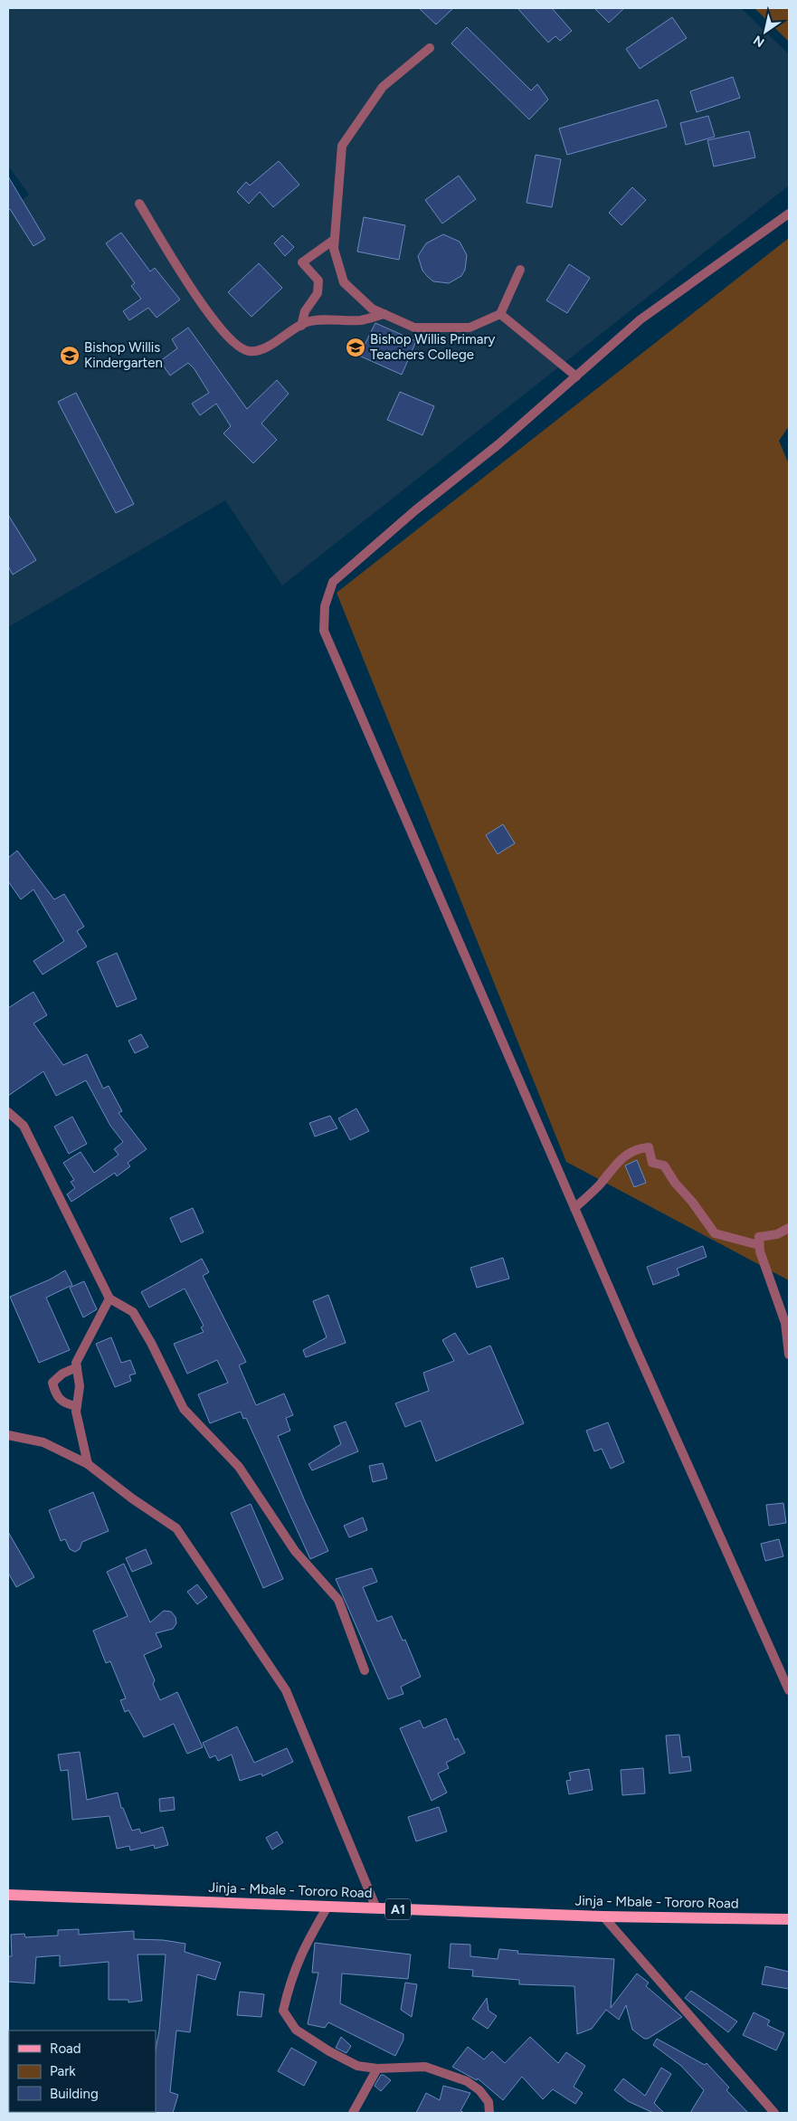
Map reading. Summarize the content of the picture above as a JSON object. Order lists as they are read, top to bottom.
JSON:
{
  "streets": {
    "main road": ["Jinja - Mbale - Tororo Road", "A1"]
  },
  "places": {
    "school or university": ["Bishop Willis Primary Teachers College", "Bishop Willis Kindergarten"]
  },
  "legend": ["Road", "Park", "Building"],
  "north": "bottom left"
}
